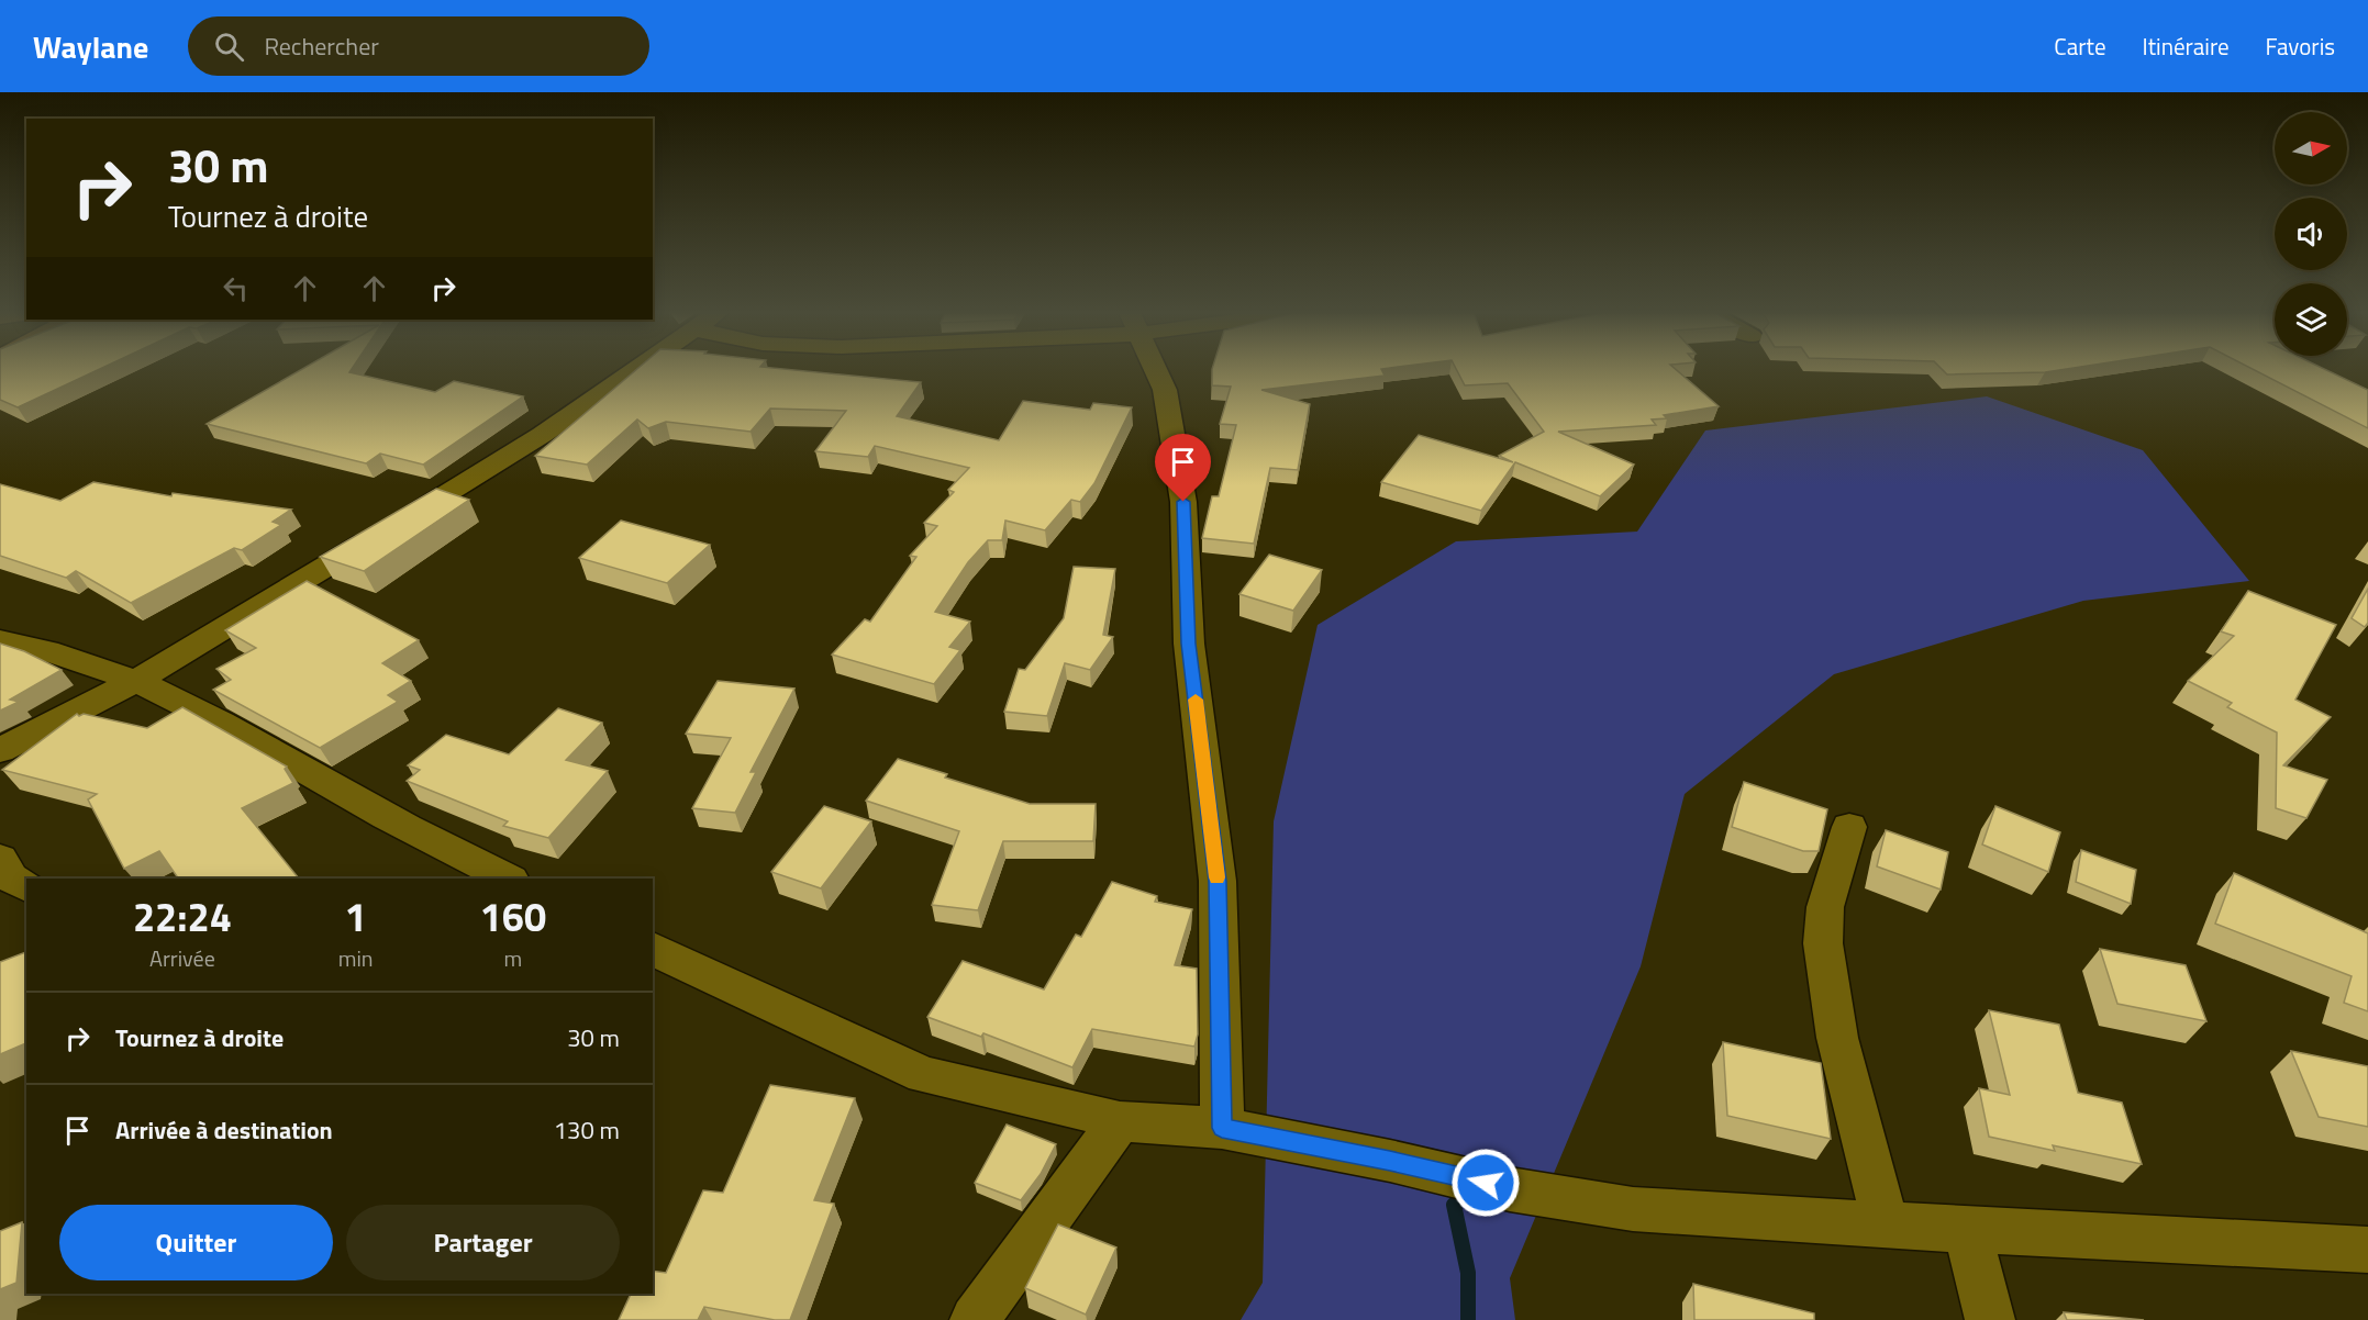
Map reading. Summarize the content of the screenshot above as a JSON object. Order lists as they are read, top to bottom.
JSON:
{
  "north": "right",
  "page": {
    "header": "Waylane",
    "search": "Rechercher",
    "nav": ["Carte", "Itinéraire", "Favoris"],
    "turn": ["30 m", "Tournez à droite"],
    "eta": [
      "22:24",
      "Arrivée",
      "1",
      "min",
      "160",
      "m"
    ],
    "list": [
      {
        "name": "Tournez à droite",
        "value": "30 m"
      },
      {
        "name": "Arrivée à destination",
        "value": "130 m"
      }
    ],
    "buttons": ["Quitter", "Partager"]
  }
}
